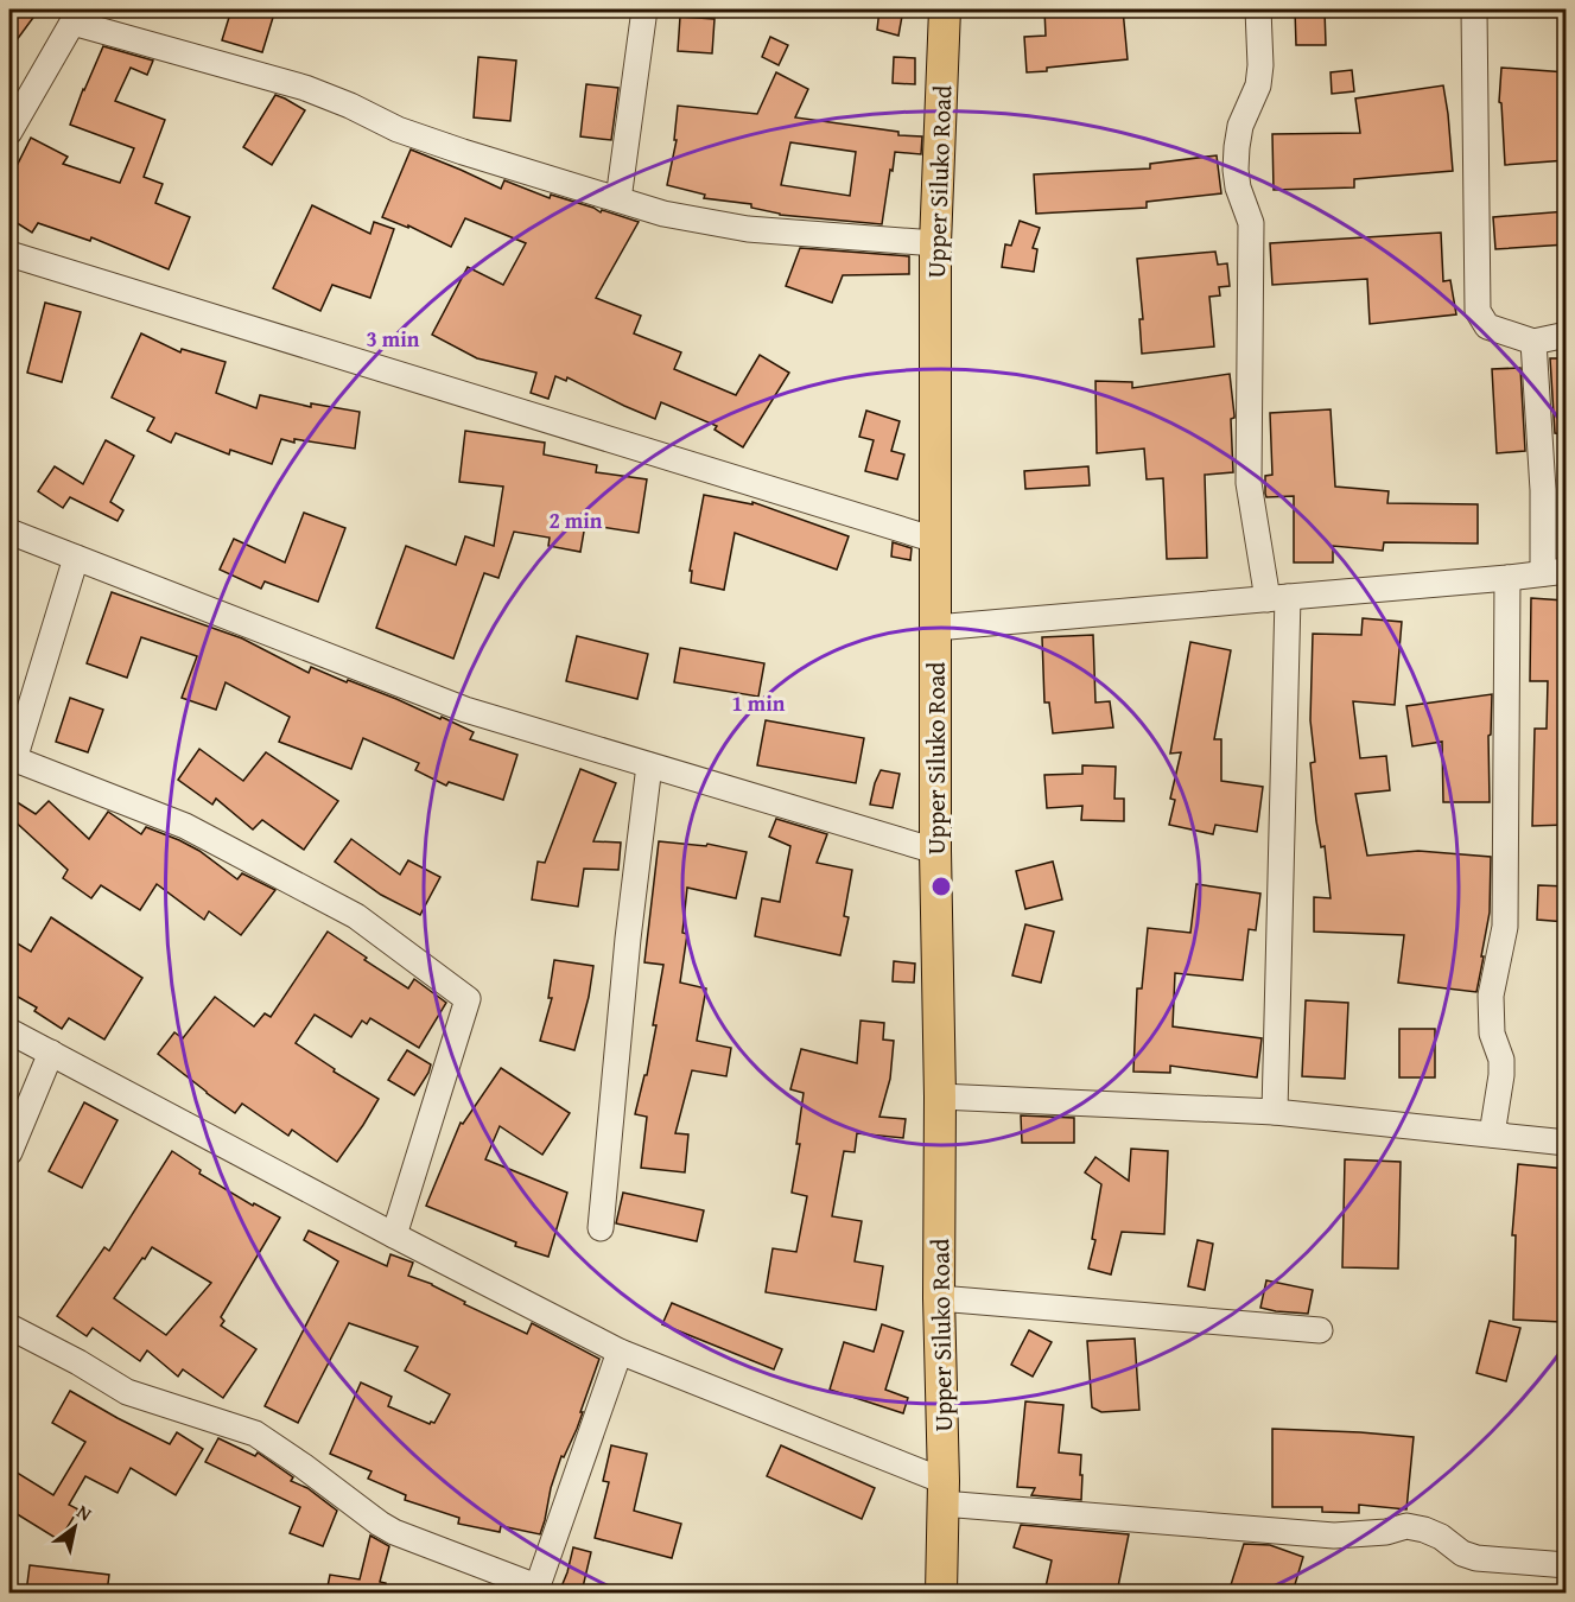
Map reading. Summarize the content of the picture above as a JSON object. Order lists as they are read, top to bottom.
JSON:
{
  "streets": {
    "main road": ["Upper Siluko Road"]
  },
  "north": "top right",
  "rings": ["3 min", "2 min", "1 min"]
}
